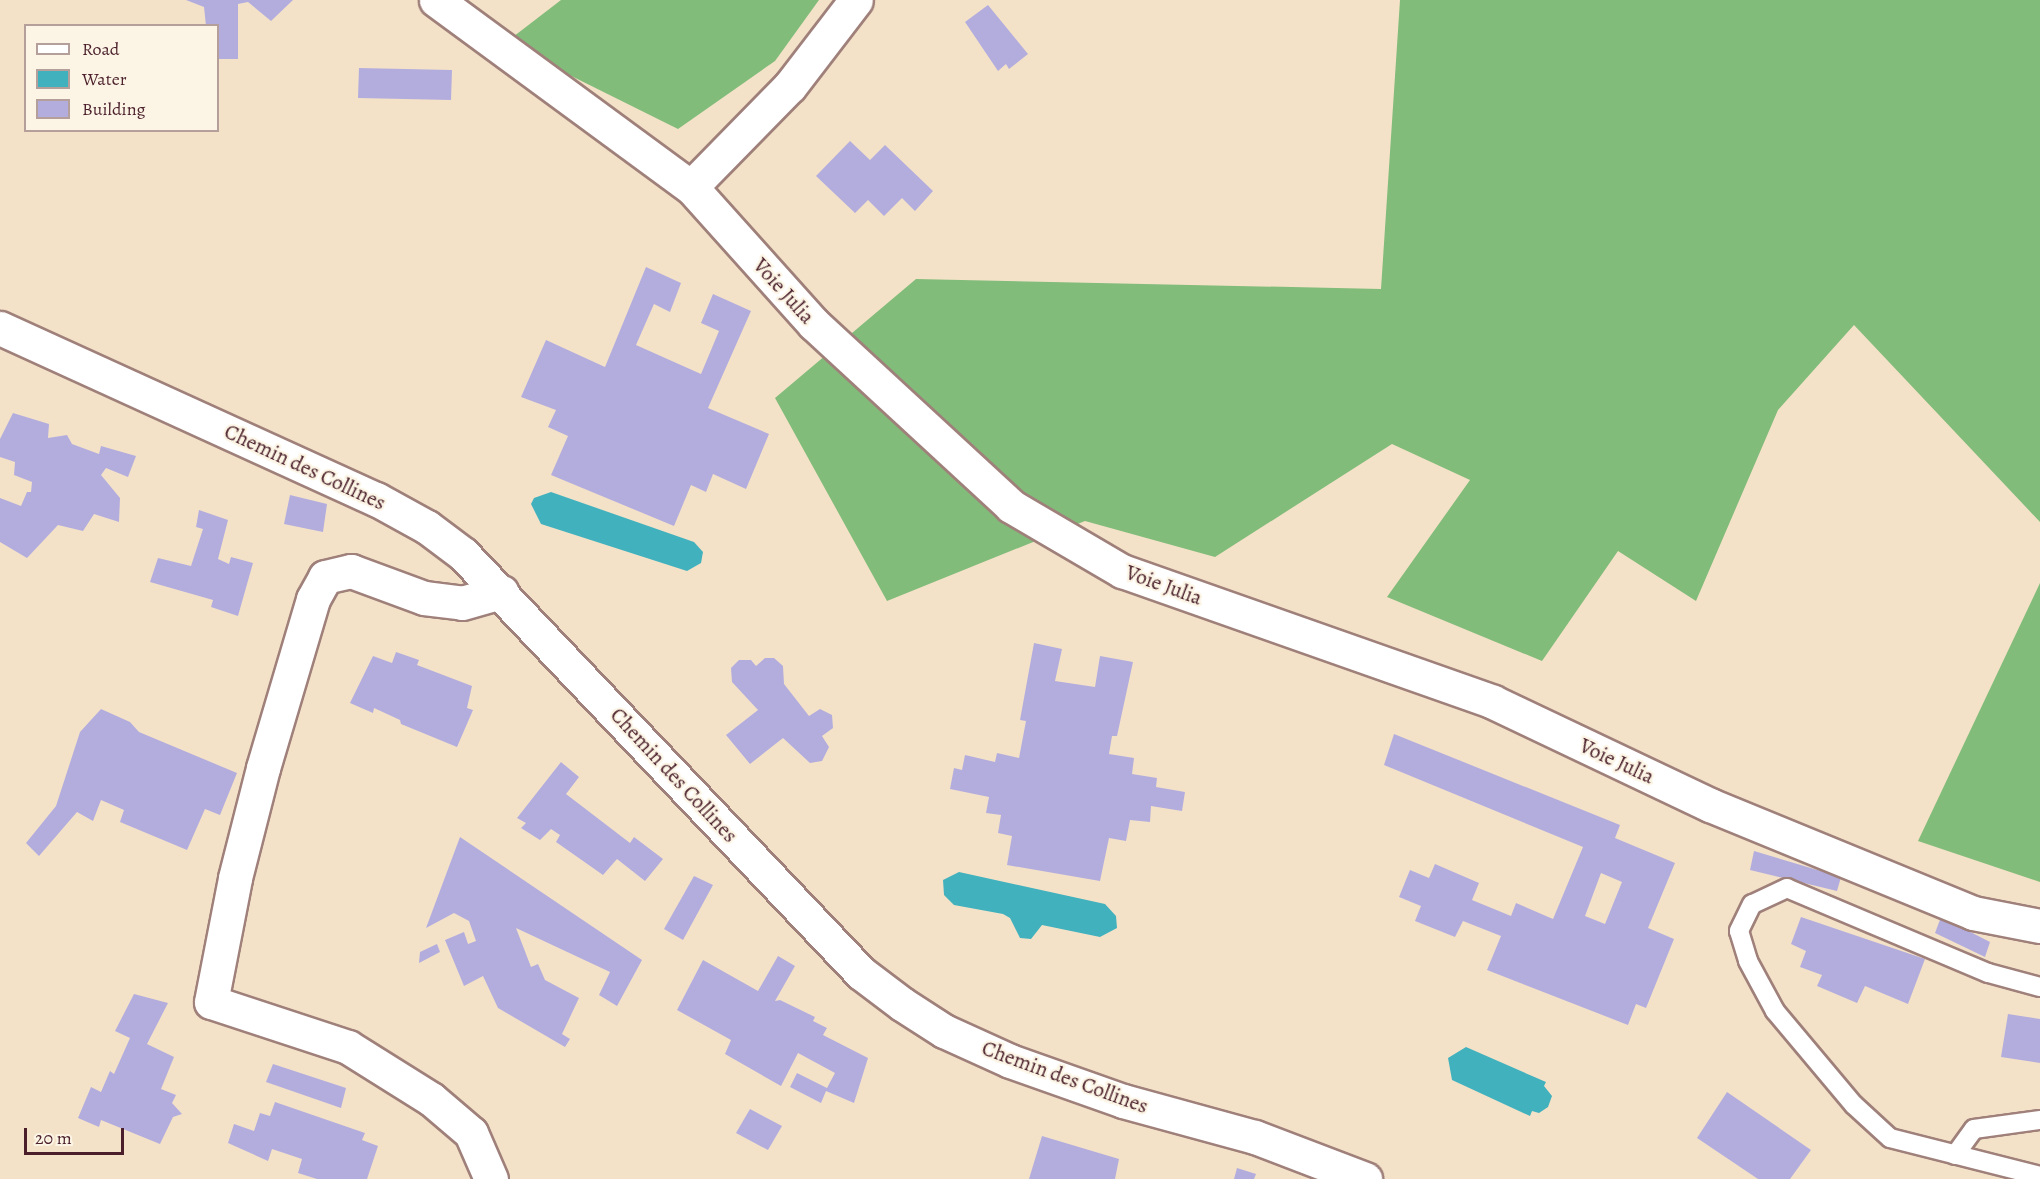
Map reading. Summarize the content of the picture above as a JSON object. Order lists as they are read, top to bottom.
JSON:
{
  "streets": {
    "street": ["Voie Julia", "Chemin des Collines"]
  },
  "legend": ["Road", "Water", "Building"],
  "scale_bar": "20 m"
}
